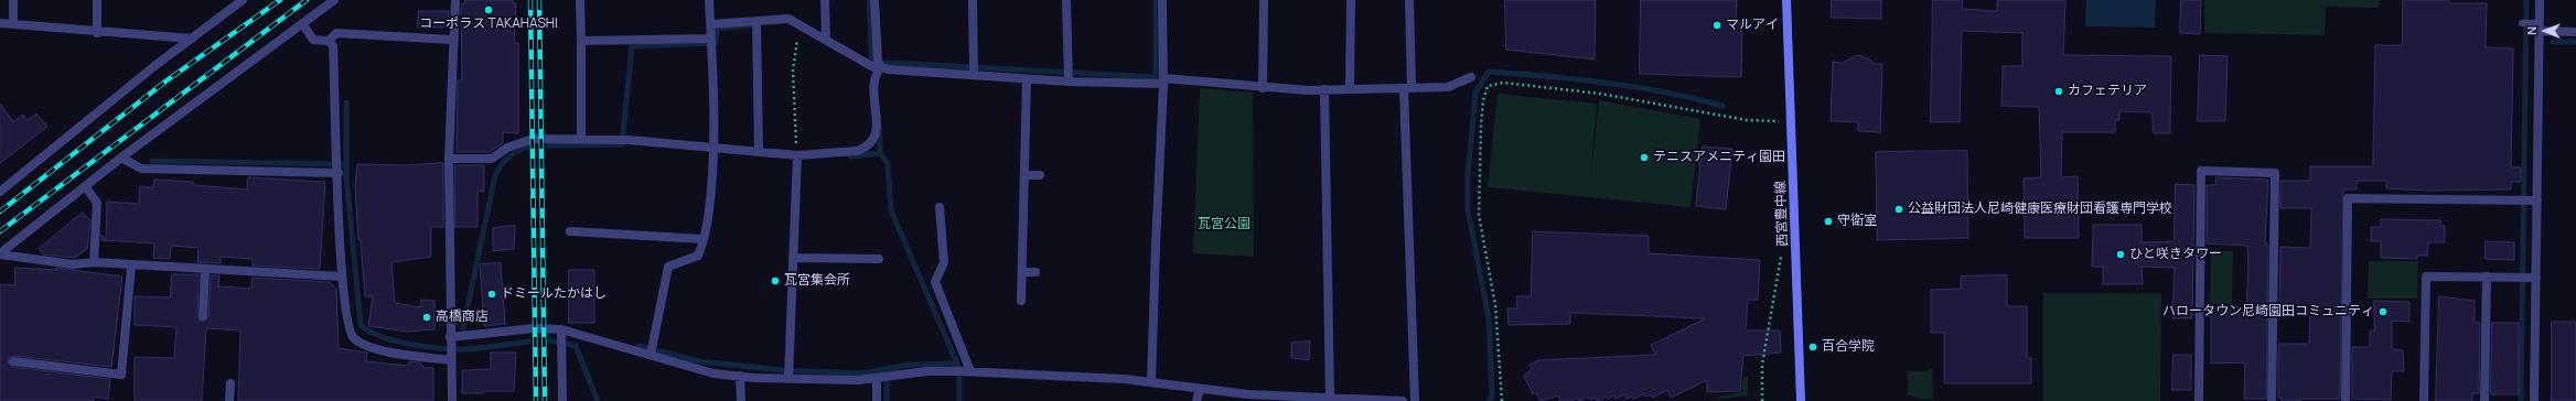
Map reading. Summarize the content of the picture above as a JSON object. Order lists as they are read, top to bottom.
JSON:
{
  "streets": {
    "main road": ["西宮豊中線"]
  },
  "parks": ["瓦宮公園"],
  "places": [
    "コーポラス TAKAHASHI",
    "マルアイ",
    "カフェテリア",
    "テニスアメニティ園田",
    "公益財団法人尼崎健康医療財団看護専門学校",
    "守衛室",
    "ひと咲きタワー",
    "瓦宮集会所",
    "ドミールたかはし",
    "ハロータウン尼崎園田コミュニティ",
    "高橋商店",
    "百合学院"
  ],
  "north": "left"
}
